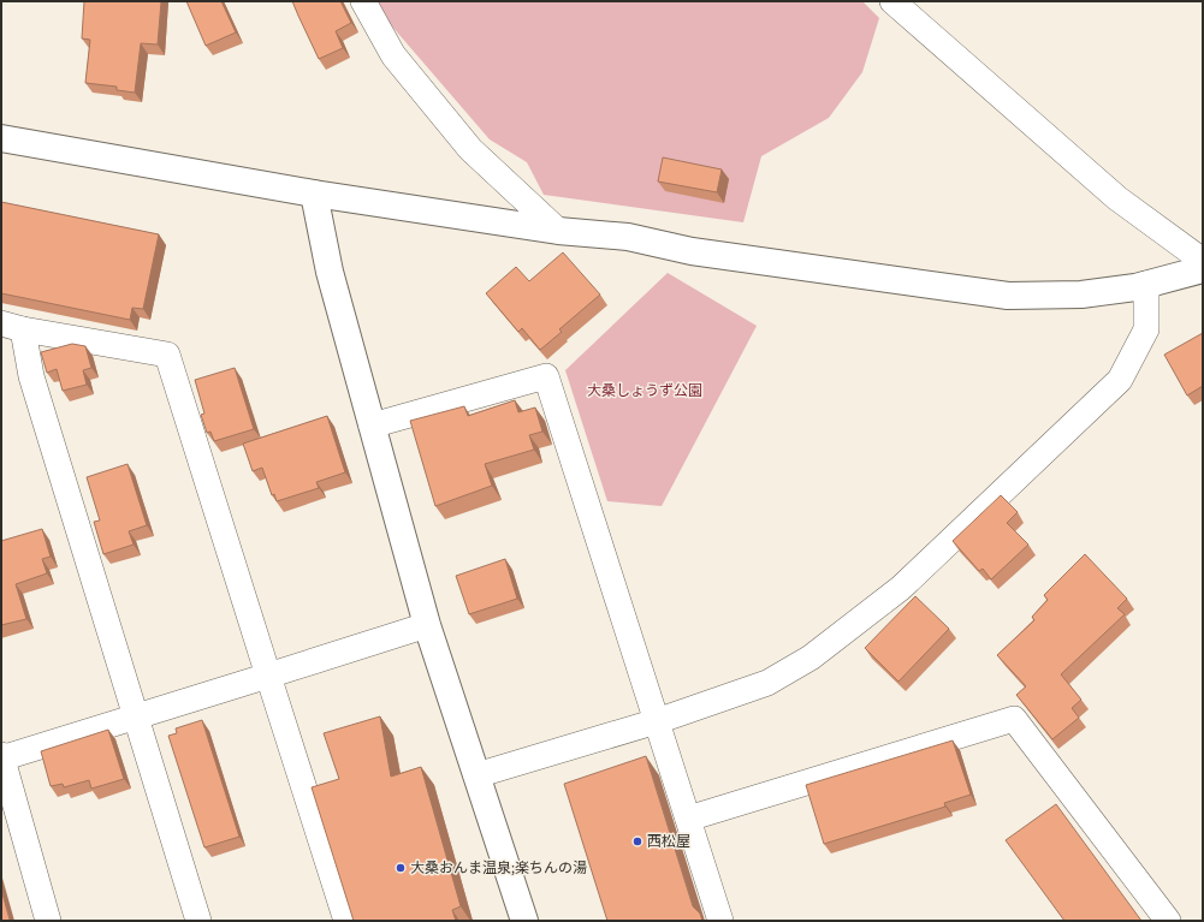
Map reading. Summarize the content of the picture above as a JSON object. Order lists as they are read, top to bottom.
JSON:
{
  "parks": ["大桑しょうず公園"],
  "places": ["西松屋", "大桑おんま温泉;楽ちんの湯"]
}
